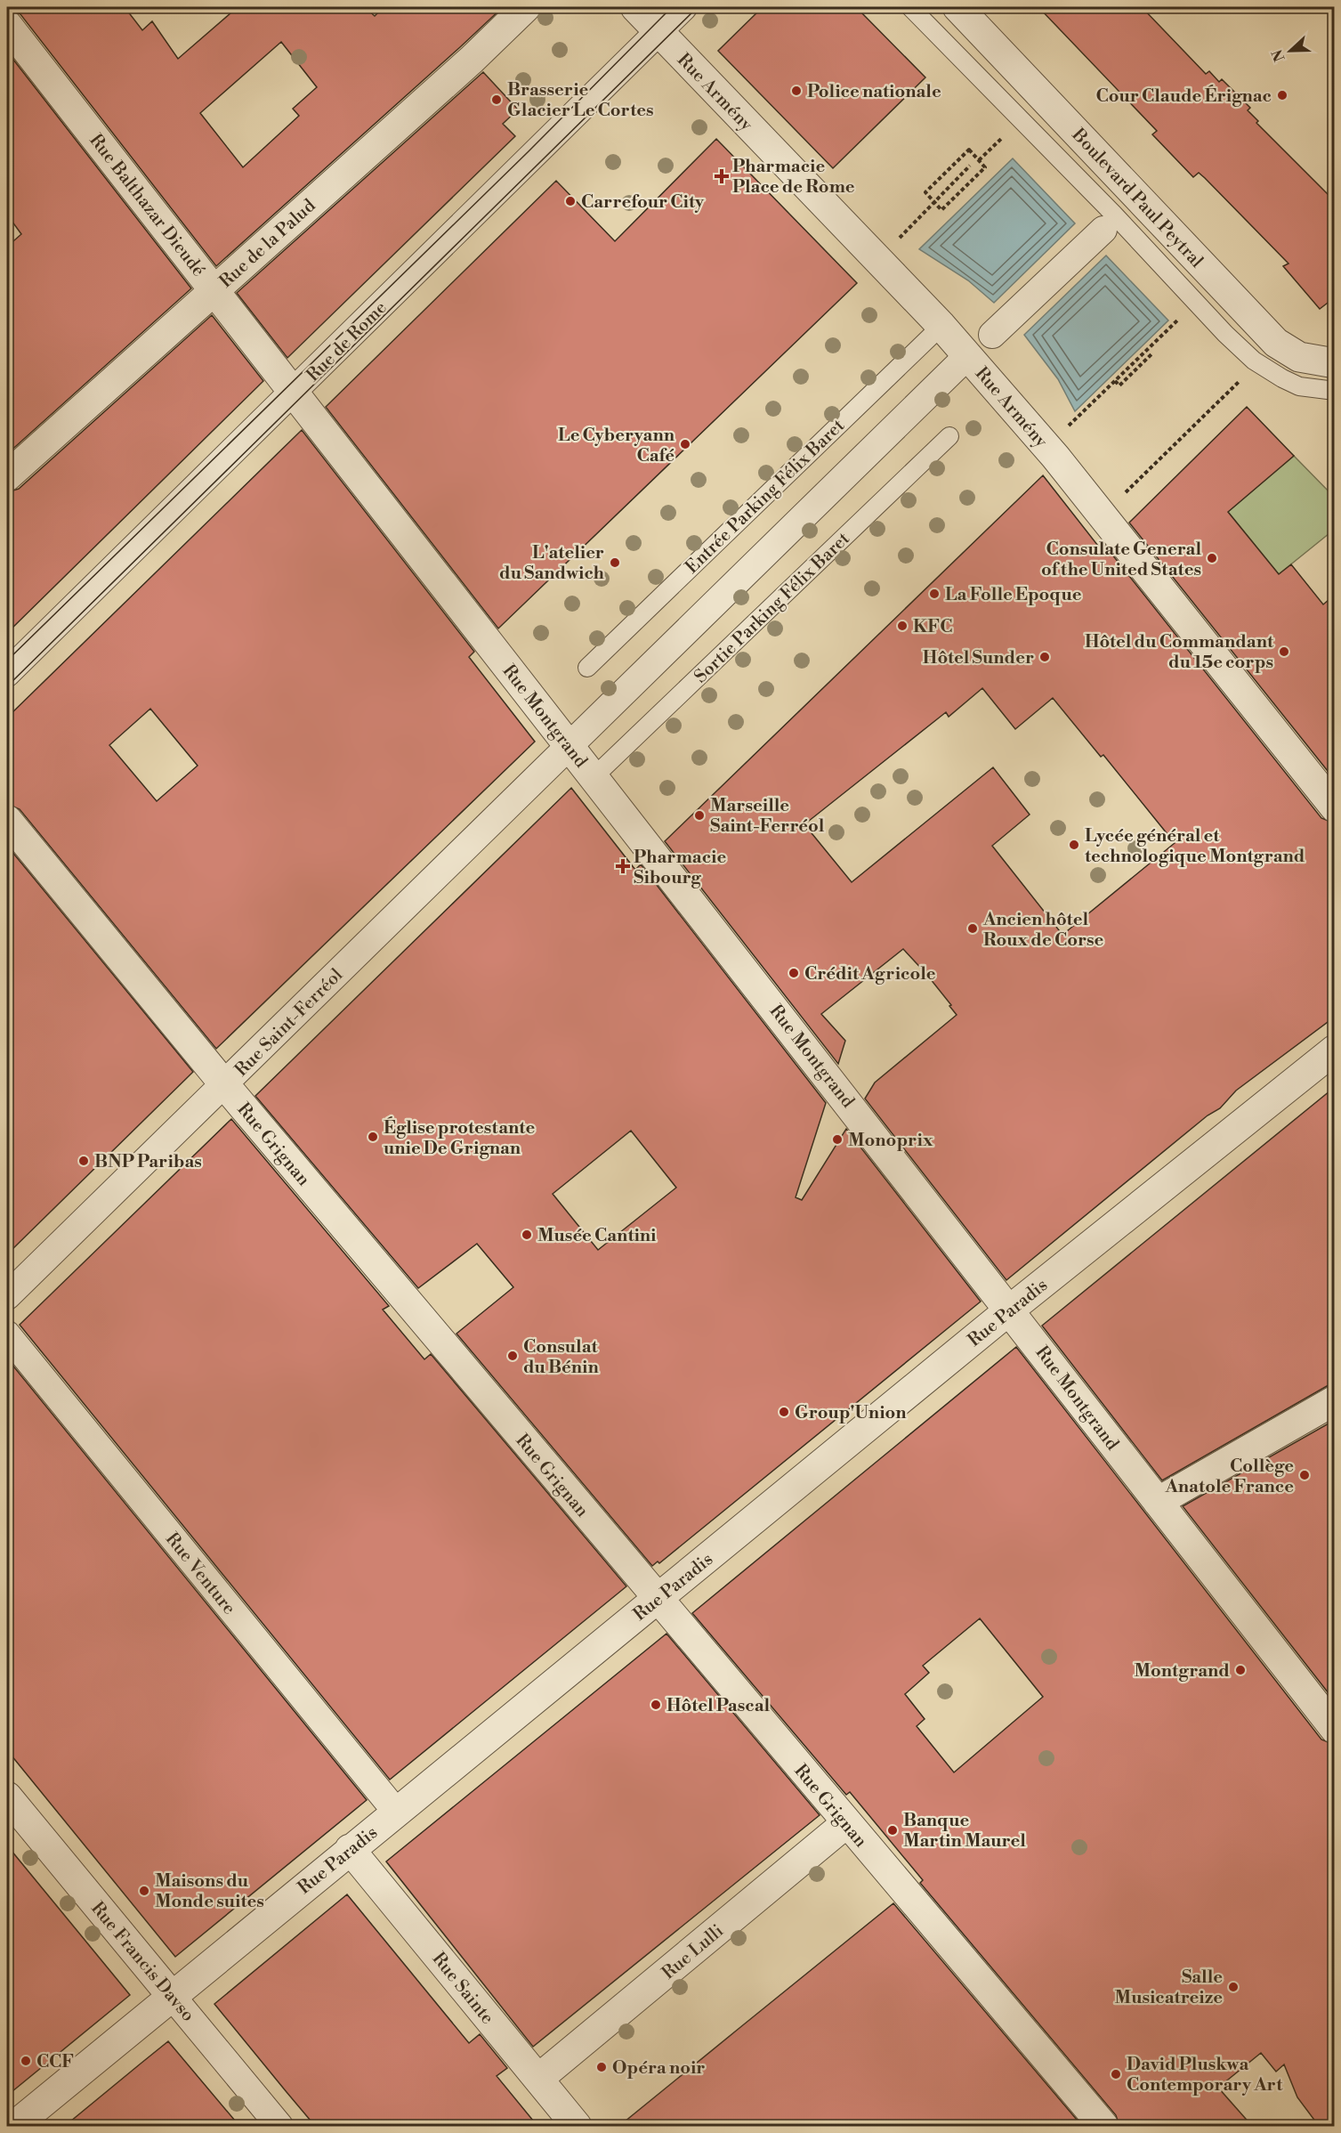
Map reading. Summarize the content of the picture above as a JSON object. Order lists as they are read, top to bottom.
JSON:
{
  "streets": {
    "street": [
      "Rue Armény",
      "Boulevard Paul Peytral",
      "Rue Balthazar Dieudé",
      "Rue de la Palud",
      "Rue de Rome",
      "Rue Montgrand",
      "Rue Saint-Ferréol",
      "Rue Grignan",
      "Rue Paradis",
      "Rue Venture",
      "Rue Lulli",
      "Rue Francis Davso",
      "Rue Sainte"
    ],
    "lane": ["Entrée Parking Félix Baret", "Sortie Parking Félix Baret"]
  },
  "crossings": [
    ["Rue Armény", "Rue de Rome"],
    ["Rue Armény", "Entrée Parking Félix Baret"],
    ["Rue Armény", "Rue Saint-Ferréol"],
    ["Rue Balthazar Dieudé", "Rue de la Palud"],
    ["Rue Balthazar Dieudé", "Rue de Rome"],
    ["Rue Balthazar Dieudé", "Rue Montgrand"],
    ["Rue de Rome", "Rue Montgrand"],
    ["Sortie Parking Félix Baret", "Rue Montgrand"],
    ["Rue Montgrand", "Rue Saint-Ferréol"],
    ["Rue Montgrand", "Rue Paradis"],
    ["Rue Saint-Ferréol", "Rue Grignan"],
    ["Rue Grignan", "Rue Paradis"],
    ["Rue Grignan", "Rue Lulli"],
    ["Rue Paradis", "Rue Venture"],
    ["Rue Paradis", "Rue Francis Davso"],
    ["Rue Paradis", "Rue Sainte"],
    ["Rue Lulli", "Rue Sainte"]
  ],
  "places": {
    "other": [
      "Police nationale",
      "Cour Claude Érignac",
      "Brasserie Glacier Le Cortes",
      "Carrefour City",
      "Le Cyberyann Café",
      "Consulate General of the United States",
      "L'atelier du Sandwich",
      "La Folle Epoque",
      "KFC",
      "Hôtel du Commandant du 15e corps",
      "Hôtel Sunder",
      "Marseille Saint-Ferréol",
      "Lycée général et technologique Montgrand",
      "Ancien hôtel Roux de Corse",
      "Crédit Agricole",
      "Église protestante unie De Grignan",
      "Monoprix",
      "BNP Paribas",
      "Musée Cantini",
      "Consulat du Bénin",
      "Group'Union",
      "Collège Anatole France",
      "Montgrand",
      "Hôtel Pascal",
      "Banque Martin Maurel",
      "Maisons du Monde suites",
      "Salle Musicatreize",
      "CCF",
      "Opéra noir",
      "David Pluskwa Contemporary Art"
    ],
    "health": ["Pharmacie Place de Rome", "Pharmacie Sibourg"]
  },
  "north": "left"
}
